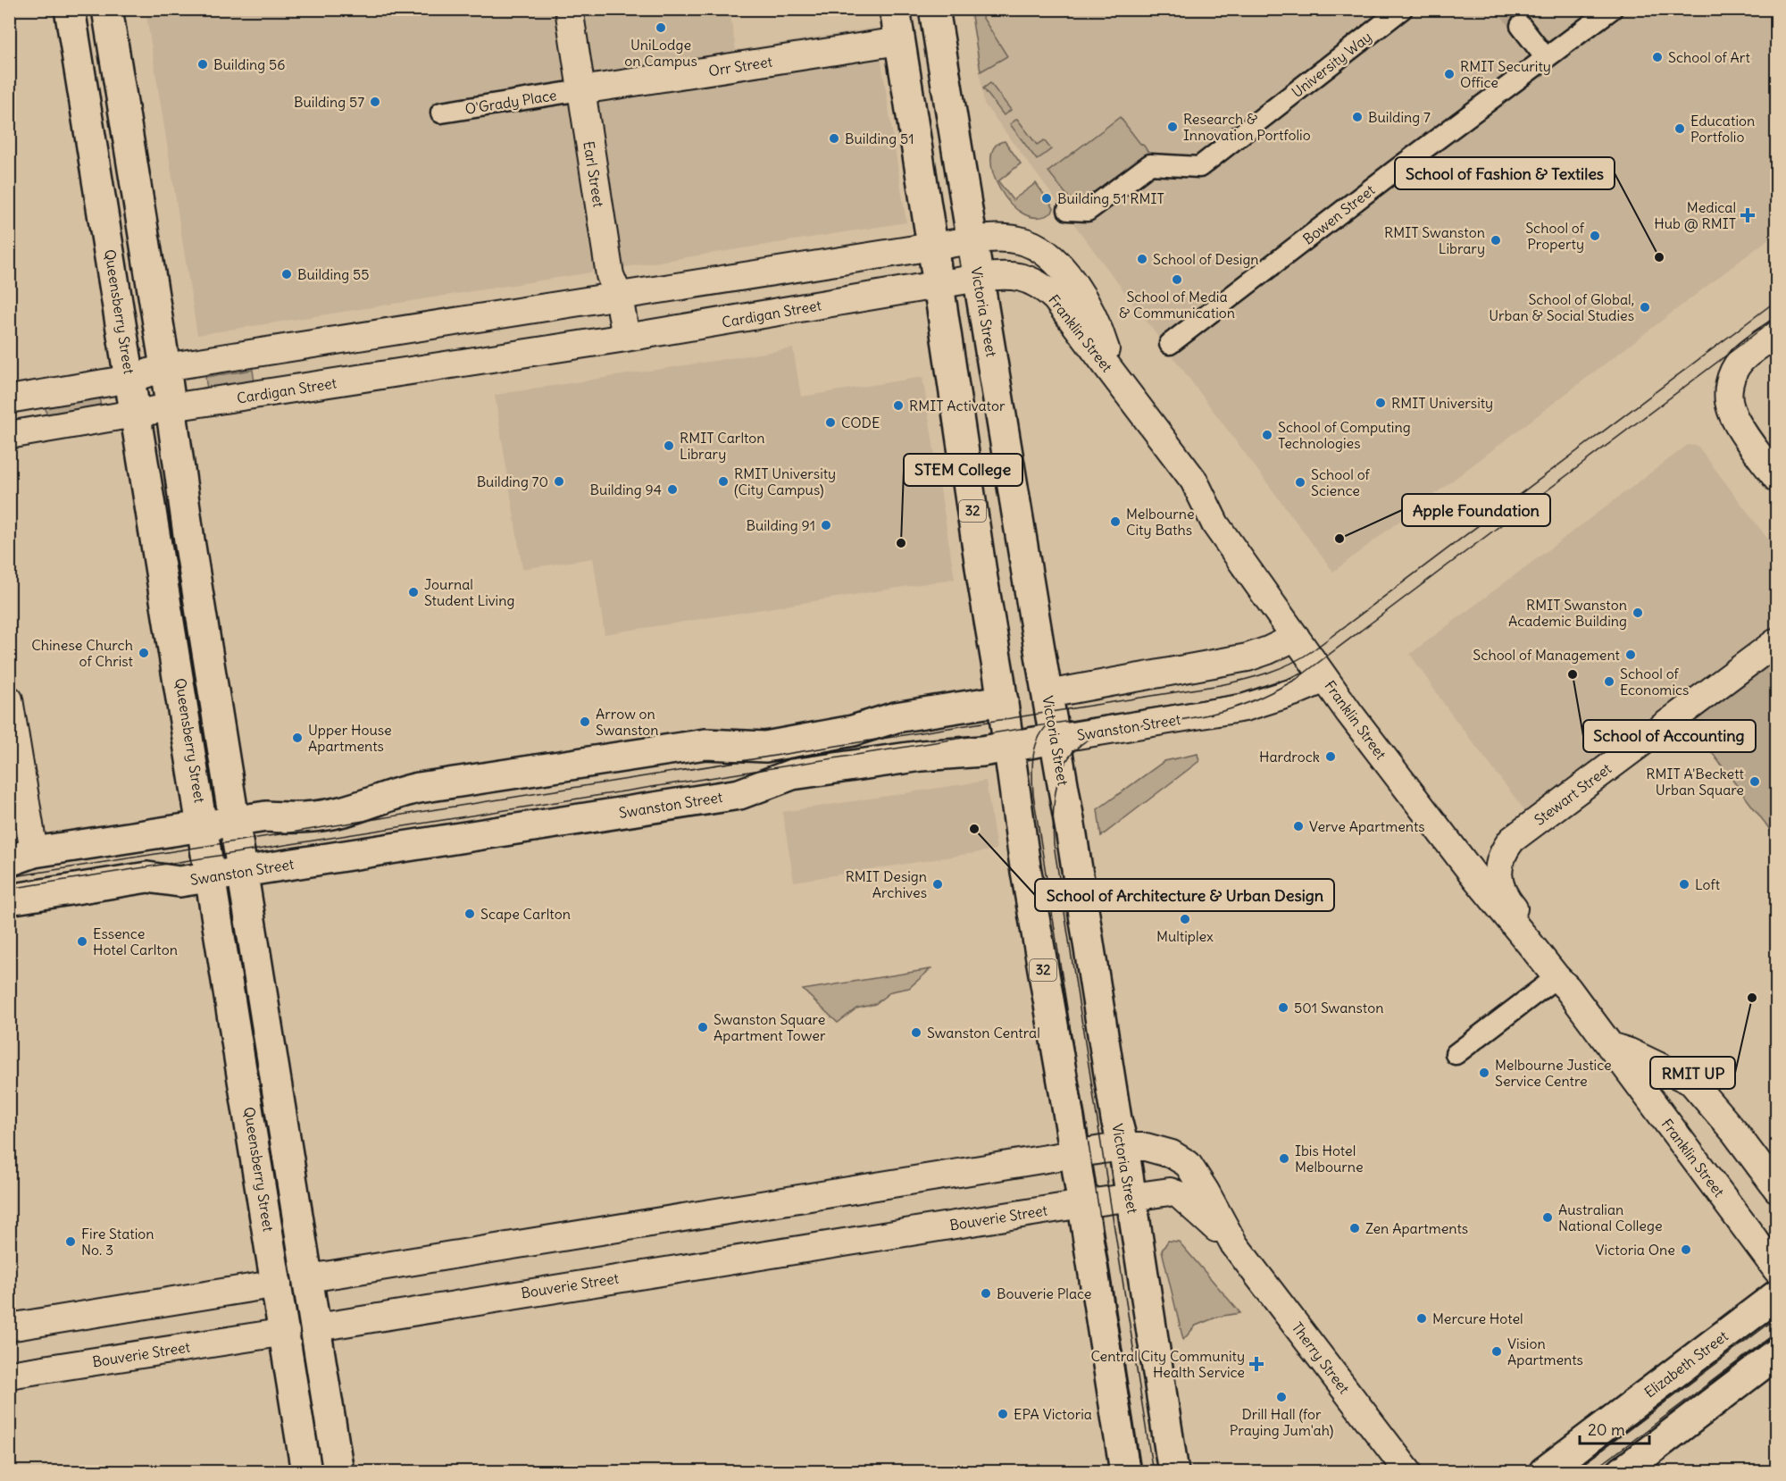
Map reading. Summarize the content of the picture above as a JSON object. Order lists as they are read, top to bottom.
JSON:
{
  "streets": {
    "main road": [
      "Queensberry Street",
      "Victoria Street",
      "32",
      "Swanston Street",
      "Bouverie Street",
      "Elizabeth Street"
    ],
    "street": [
      "University Way",
      "Orr Street",
      "O'Grady Place",
      "Earl Street",
      "Bowen Street",
      "Cardigan Street",
      "Franklin Street",
      "Stewart Street",
      "Therry Street"
    ]
  },
  "crossings": [
    ["Orr Street", "O'Grady Place"],
    ["Orr Street", "Earl Street"],
    ["Orr Street", "32"],
    ["O'Grady Place", "Earl Street"],
    ["Earl Street", "Cardigan Street"],
    ["Queensberry Street", "Cardigan Street"],
    ["Queensberry Street", "Swanston Street"],
    ["Queensberry Street", "Bouverie Street"],
    ["Victoria Street", "Cardigan Street"],
    ["Victoria Street", "Franklin Street"],
    ["Victoria Street", "Swanston Street"],
    ["Victoria Street", "Bouverie Street"],
    ["Victoria Street", "Therry Street"],
    ["Cardigan Street", "Franklin Street"],
    ["Cardigan Street", "32"],
    ["Franklin Street", "Swanston Street"],
    ["Franklin Street", "Stewart Street"],
    ["32", "Swanston Street"],
    ["32", "Bouverie Street"],
    ["Bouverie Street", "Therry Street"]
  ],
  "places": {
    "other": [
      "UniLodge on Campus",
      "School of Art",
      "Building 56",
      "RMIT Security Office",
      "Building 57",
      "Building 7",
      "Research & Innovation Portfolio",
      "Education Portfolio",
      "Building 51",
      "Building 51 RMIT",
      "School of Property",
      "RMIT Swanston Library",
      "School of Fashion & Textiles",
      "School of Design",
      "Building 55",
      "School of Media & Communication",
      "School of Global, Urban & Social Studies",
      "RMIT University",
      "RMIT Activator",
      "CODE",
      "School of Computing Technologies",
      "RMIT Carlton Library",
      "Building 70",
      "RMIT University (City Campus)",
      "School of Science",
      "Building 94",
      "Melbourne City Baths",
      "Building 91",
      "Apple Foundation",
      "STEM College",
      "Journal Student Living",
      "RMIT Swanston Academic Building",
      "Chinese Church of Christ",
      "School of Management",
      "School of Accounting",
      "School of Economics",
      "Arrow on Swanston",
      "Upper House Apartments",
      "Hardrock",
      "RMIT A'Beckett Urban Square",
      "Verve Apartments",
      "School of Architecture & Urban Design",
      "RMIT Design Archives",
      "Loft",
      "Scape Carlton",
      "Multiplex",
      "Essence Hotel Carlton",
      "RMIT UP",
      "501 Swanston",
      "Swanston Square Apartment Tower",
      "Swanston Central",
      "Melbourne Justice Service Centre",
      "Ibis Hotel Melbourne",
      "Australian National College",
      "Zen Apartments",
      "Fire Station No. 3",
      "Victoria One",
      "Bouverie Place",
      "Mercure Hotel",
      "Vision Apartments",
      "Drill Hall (for Praying Jum'ah)",
      "EPA Victoria"
    ],
    "health": ["Medical Hub @ RMIT", "Central City Community Health Service"]
  },
  "scale_bar": "20 m"
}
